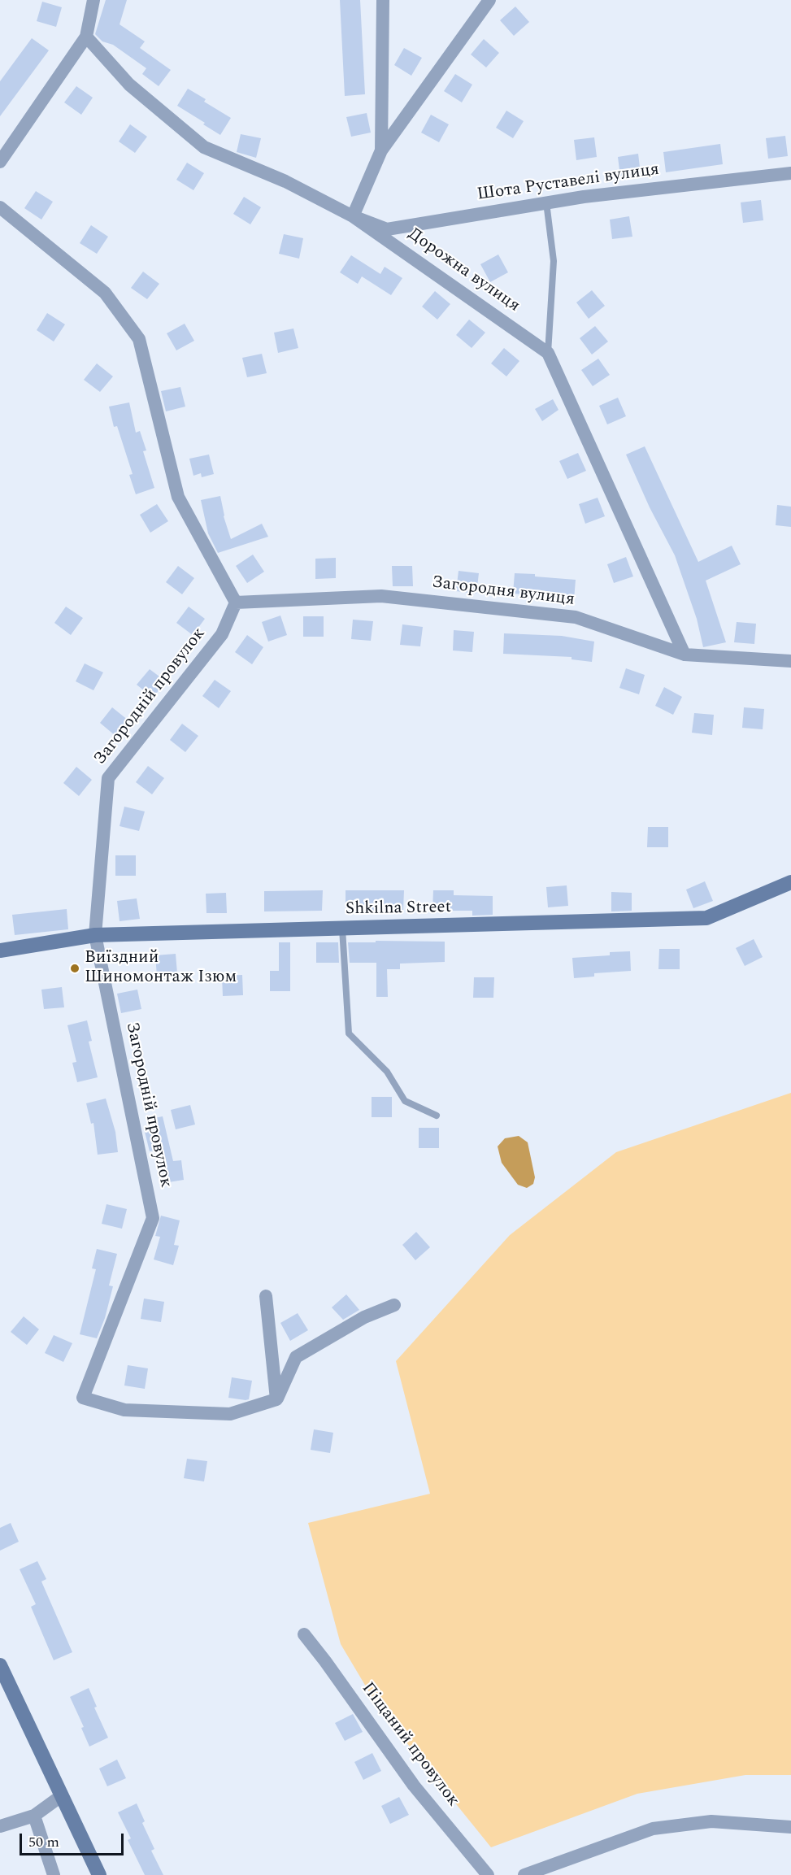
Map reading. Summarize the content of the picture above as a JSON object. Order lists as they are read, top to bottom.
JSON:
{
  "streets": {
    "street": [
      "Шота Руставелі вулиця",
      "Дорожна вулиця",
      "Загородня вулиця",
      "Загородній провулок",
      "Shkilna Street",
      "Піщаний провулок"
    ]
  },
  "crossings": [
    ["Шота Руставелі вулиця", "Дорожна вулиця"],
    ["Загородня вулиця", "Загородній провулок"],
    ["Загородній провулок", "Shkilna Street"]
  ],
  "places": ["Виїздний Шиномонтаж Ізюм"],
  "scale_bar": "50 m"
}
